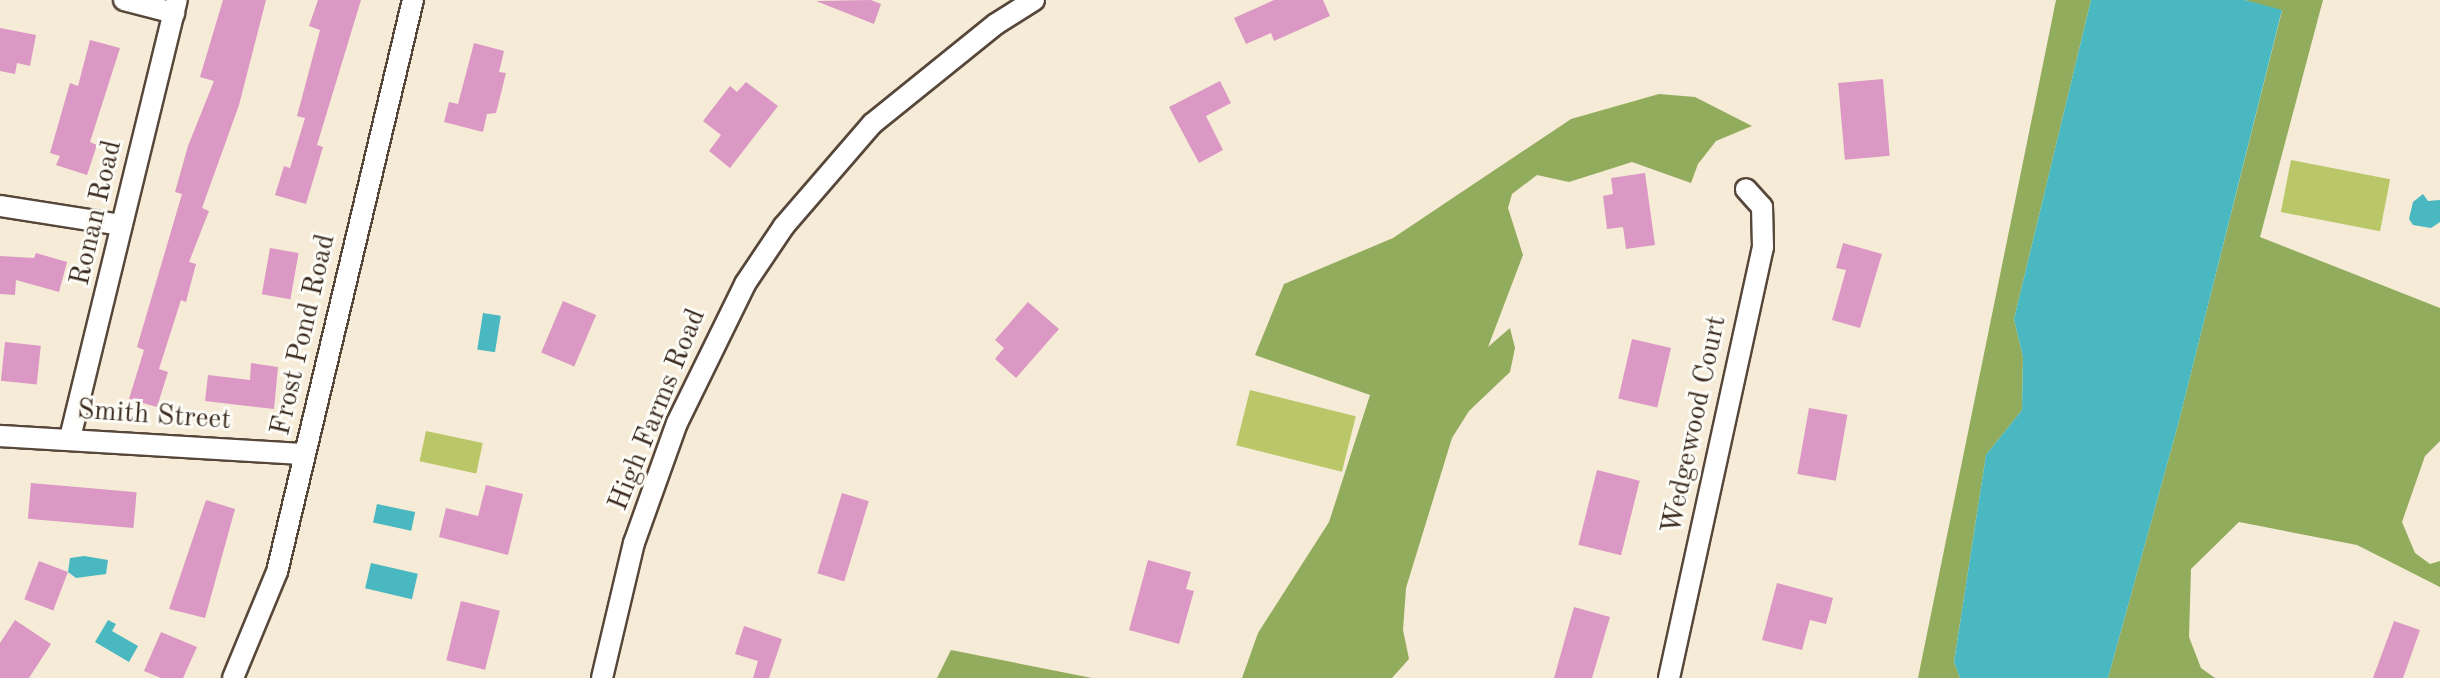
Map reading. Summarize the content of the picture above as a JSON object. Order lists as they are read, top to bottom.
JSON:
{
  "streets": {
    "street": [
      "Ronan Road",
      "Frost Pond Road",
      "High Farms Road",
      "Smith Street",
      "Wedgewood Court"
    ]
  },
  "crossings": [
    ["Ronan Road", "Smith Street"],
    ["Frost Pond Road", "Smith Street"]
  ]
}
